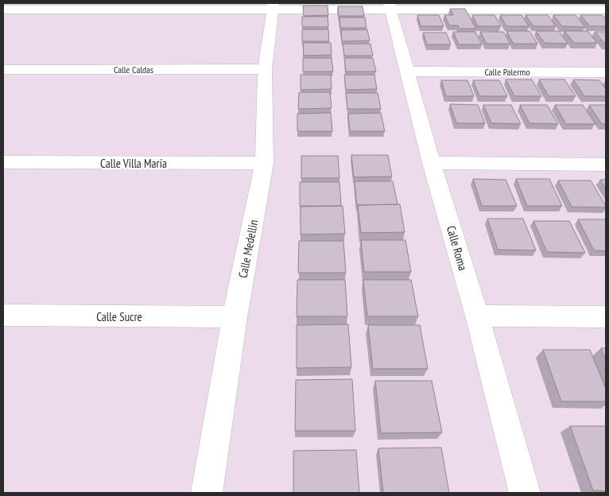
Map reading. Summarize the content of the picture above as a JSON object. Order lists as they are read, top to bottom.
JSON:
{
  "streets": {
    "street": [
      "Calle Caldas",
      "Calle Palermo",
      "Calle Villa María",
      "Calle Roma",
      "Calle Medellin",
      "Calle Sucre"
    ]
  },
  "crossings": [
    ["Calle Caldas", "Calle Medellin"],
    ["Calle Palermo", "Calle Roma"],
    ["Calle Villa María", "Calle Medellin"],
    ["Calle Medellin", "Calle Sucre"]
  ]
}
